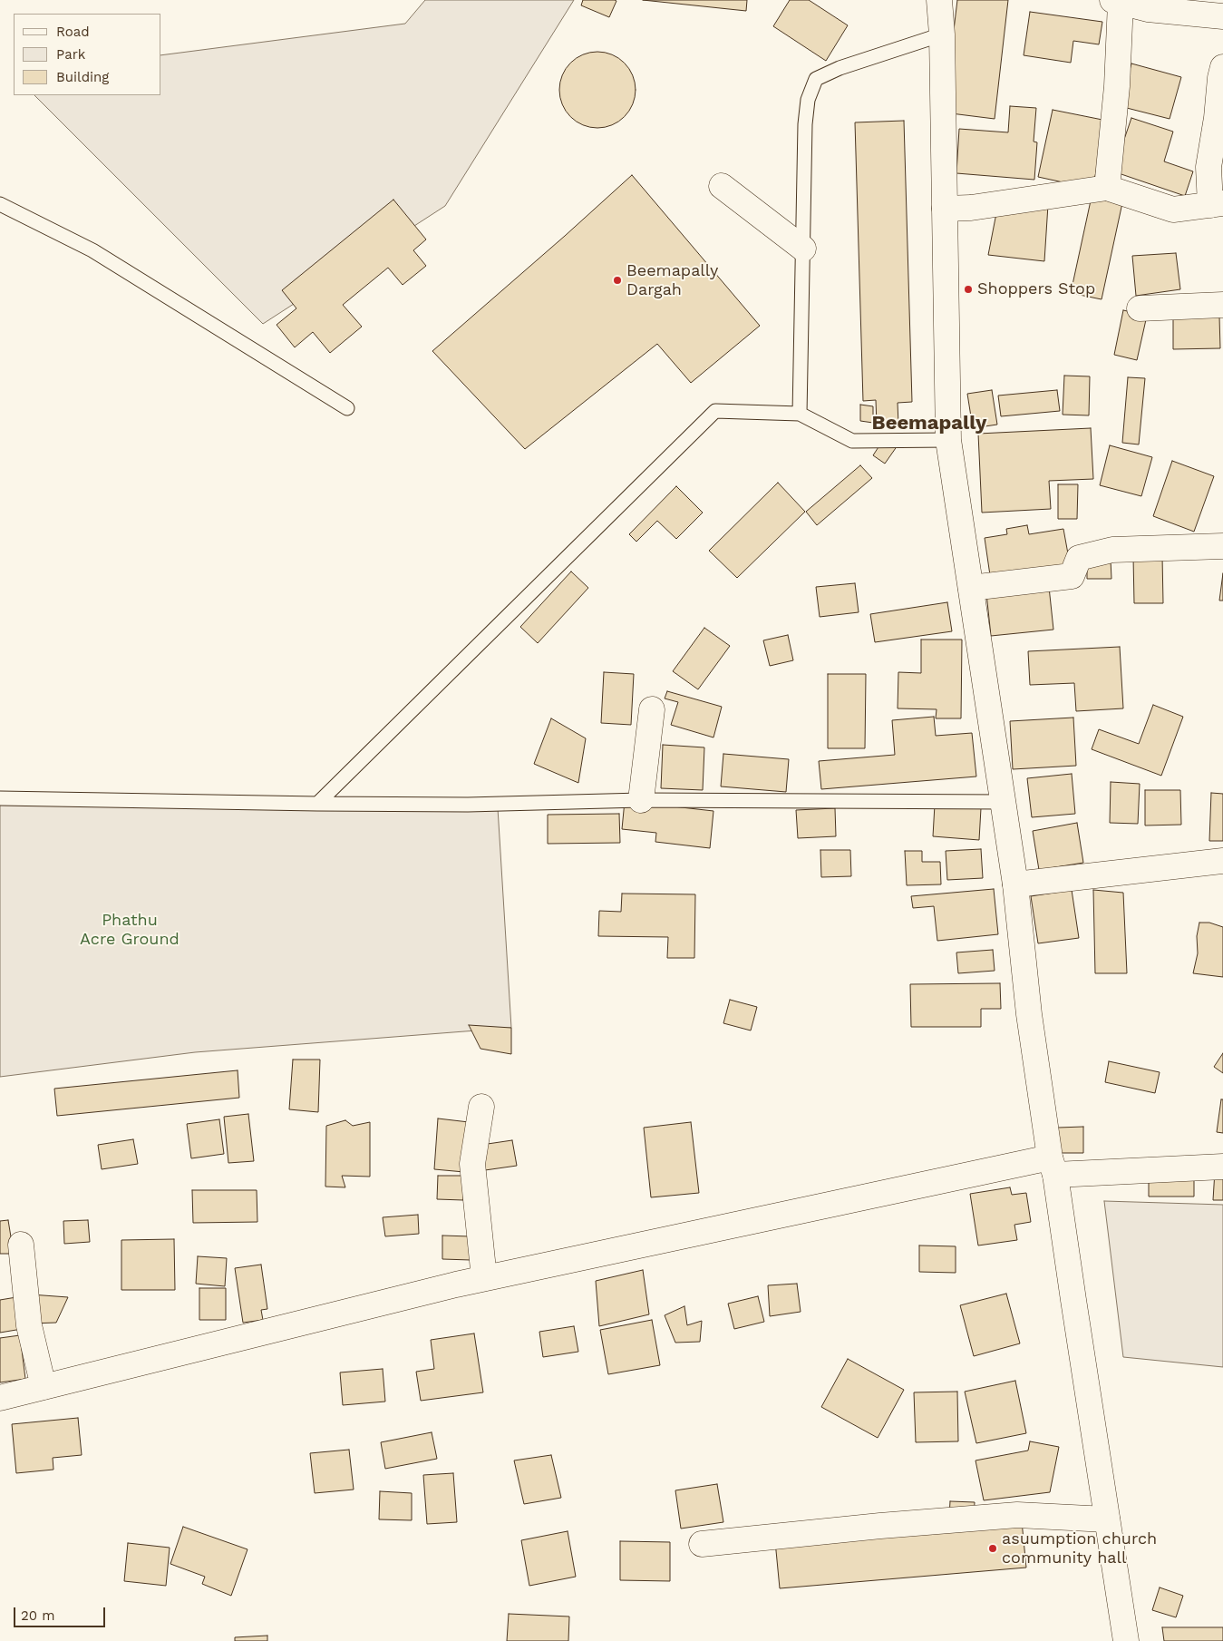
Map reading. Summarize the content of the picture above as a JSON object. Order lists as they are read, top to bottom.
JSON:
{
  "districts": ["Beemapally"],
  "parks": ["Phathu Acre Ground"],
  "places": ["Beemapally Dargah", "Shoppers Stop", "asuumption church community hall"],
  "legend": ["Road", "Park", "Building"],
  "scale_bar": "20 m"
}
